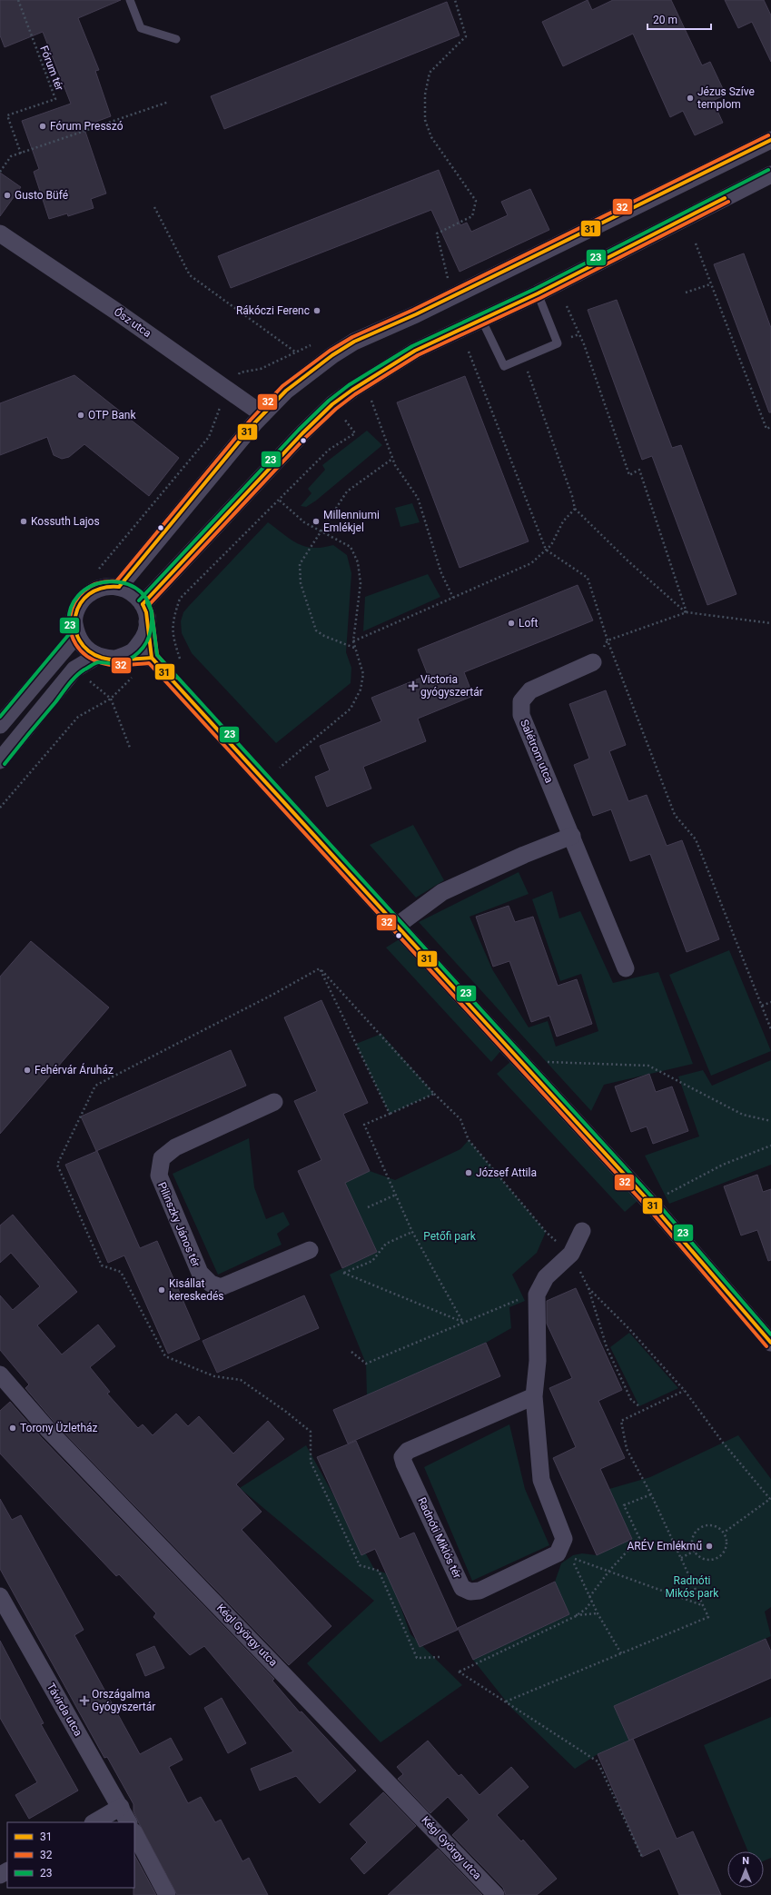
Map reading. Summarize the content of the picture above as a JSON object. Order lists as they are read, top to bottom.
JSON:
{
  "streets": {
    "street": [
      "Ősz utca",
      "Salétrom utca",
      "Pilinszky János tér",
      "Radnóti Miklós tér",
      "Kégl György utca",
      "Távirda utca"
    ],
    "path": ["Fórum tér"]
  },
  "parks": ["Petőfi park", "Radnóti Mikós park"],
  "places": {
    "other": [
      "Jézus Szíve templom",
      "Fórum Presszó",
      "Gusto Büfé",
      "Rákóczi Ferenc",
      "OTP Bank",
      "Kossuth Lajos",
      "Millenniumi Emlékjel",
      "Loft",
      "Fehérvár Áruház",
      "József Attila",
      "Kisállat kereskedés",
      "Torony Üzletház",
      "ARÉV Emlékmű"
    ],
    "health": ["Victoria gyógyszertár", "Országalma Gyógyszertár"]
  },
  "lines": ["transit line 32", "transit line 31", "transit line 23"],
  "legend": ["31", "32", "23"],
  "scale_bar": "20 m",
  "north": "top"
}
